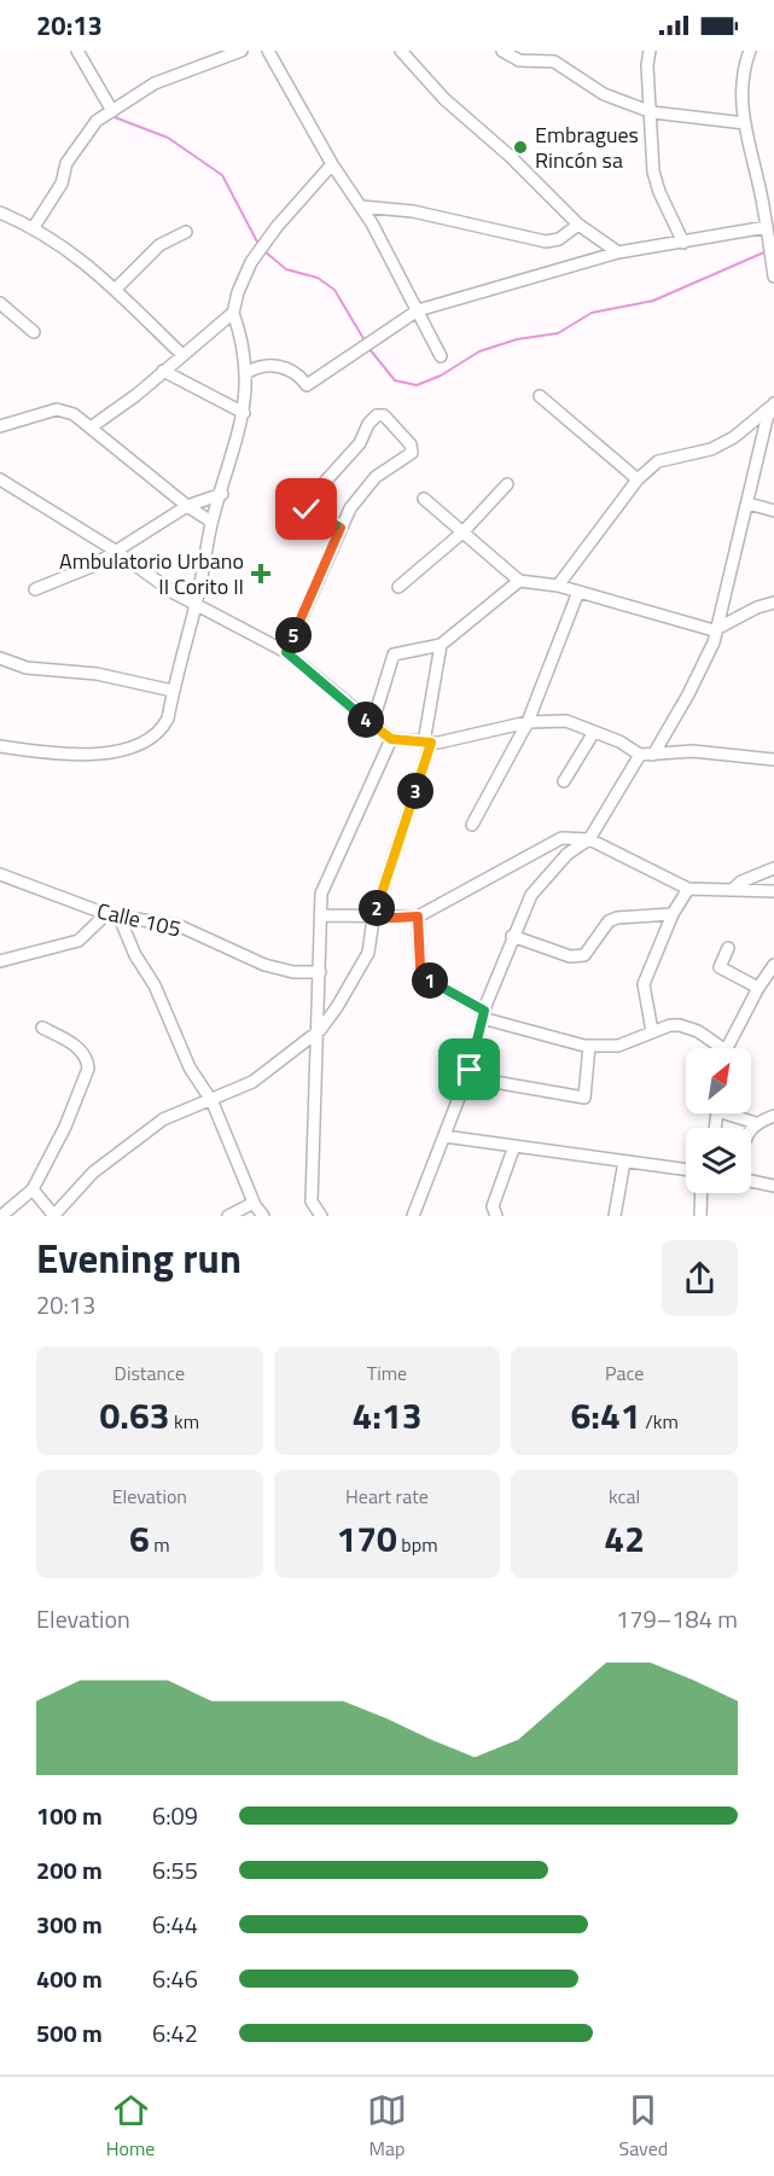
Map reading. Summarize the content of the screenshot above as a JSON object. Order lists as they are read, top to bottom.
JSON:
{
  "streets": {
    "street": ["Calle 105"]
  },
  "places": {
    "other": ["Embragues Rincón sa"],
    "health": ["Ambulatorio Urbano II Corito II"]
  },
  "north": "top right",
  "page": {
    "status": "20:13",
    "pins": [
      "5",
      "4",
      "3",
      "2",
      "1"
    ],
    "heading": ["Evening run", "20:13"],
    "stats": [
      ["Distance", "0.63 km"],
      ["Time", "4:13"],
      ["Pace", "6:41 /km"],
      ["Elevation", "6 m"],
      ["Heart rate", "170 bpm"],
      ["kcal", "42"]
    ],
    "chart": ["Elevation", "179–184 m"],
    "list": [
      {
        "name": "100 m",
        "note": "6:09"
      },
      {
        "name": "200 m",
        "note": "6:55"
      },
      {
        "name": "300 m",
        "note": "6:44"
      },
      {
        "name": "400 m",
        "note": "6:46"
      },
      {
        "name": "500 m",
        "note": "6:42"
      }
    ],
    "tabs": ["Home", "Map", "Saved"]
  }
}
